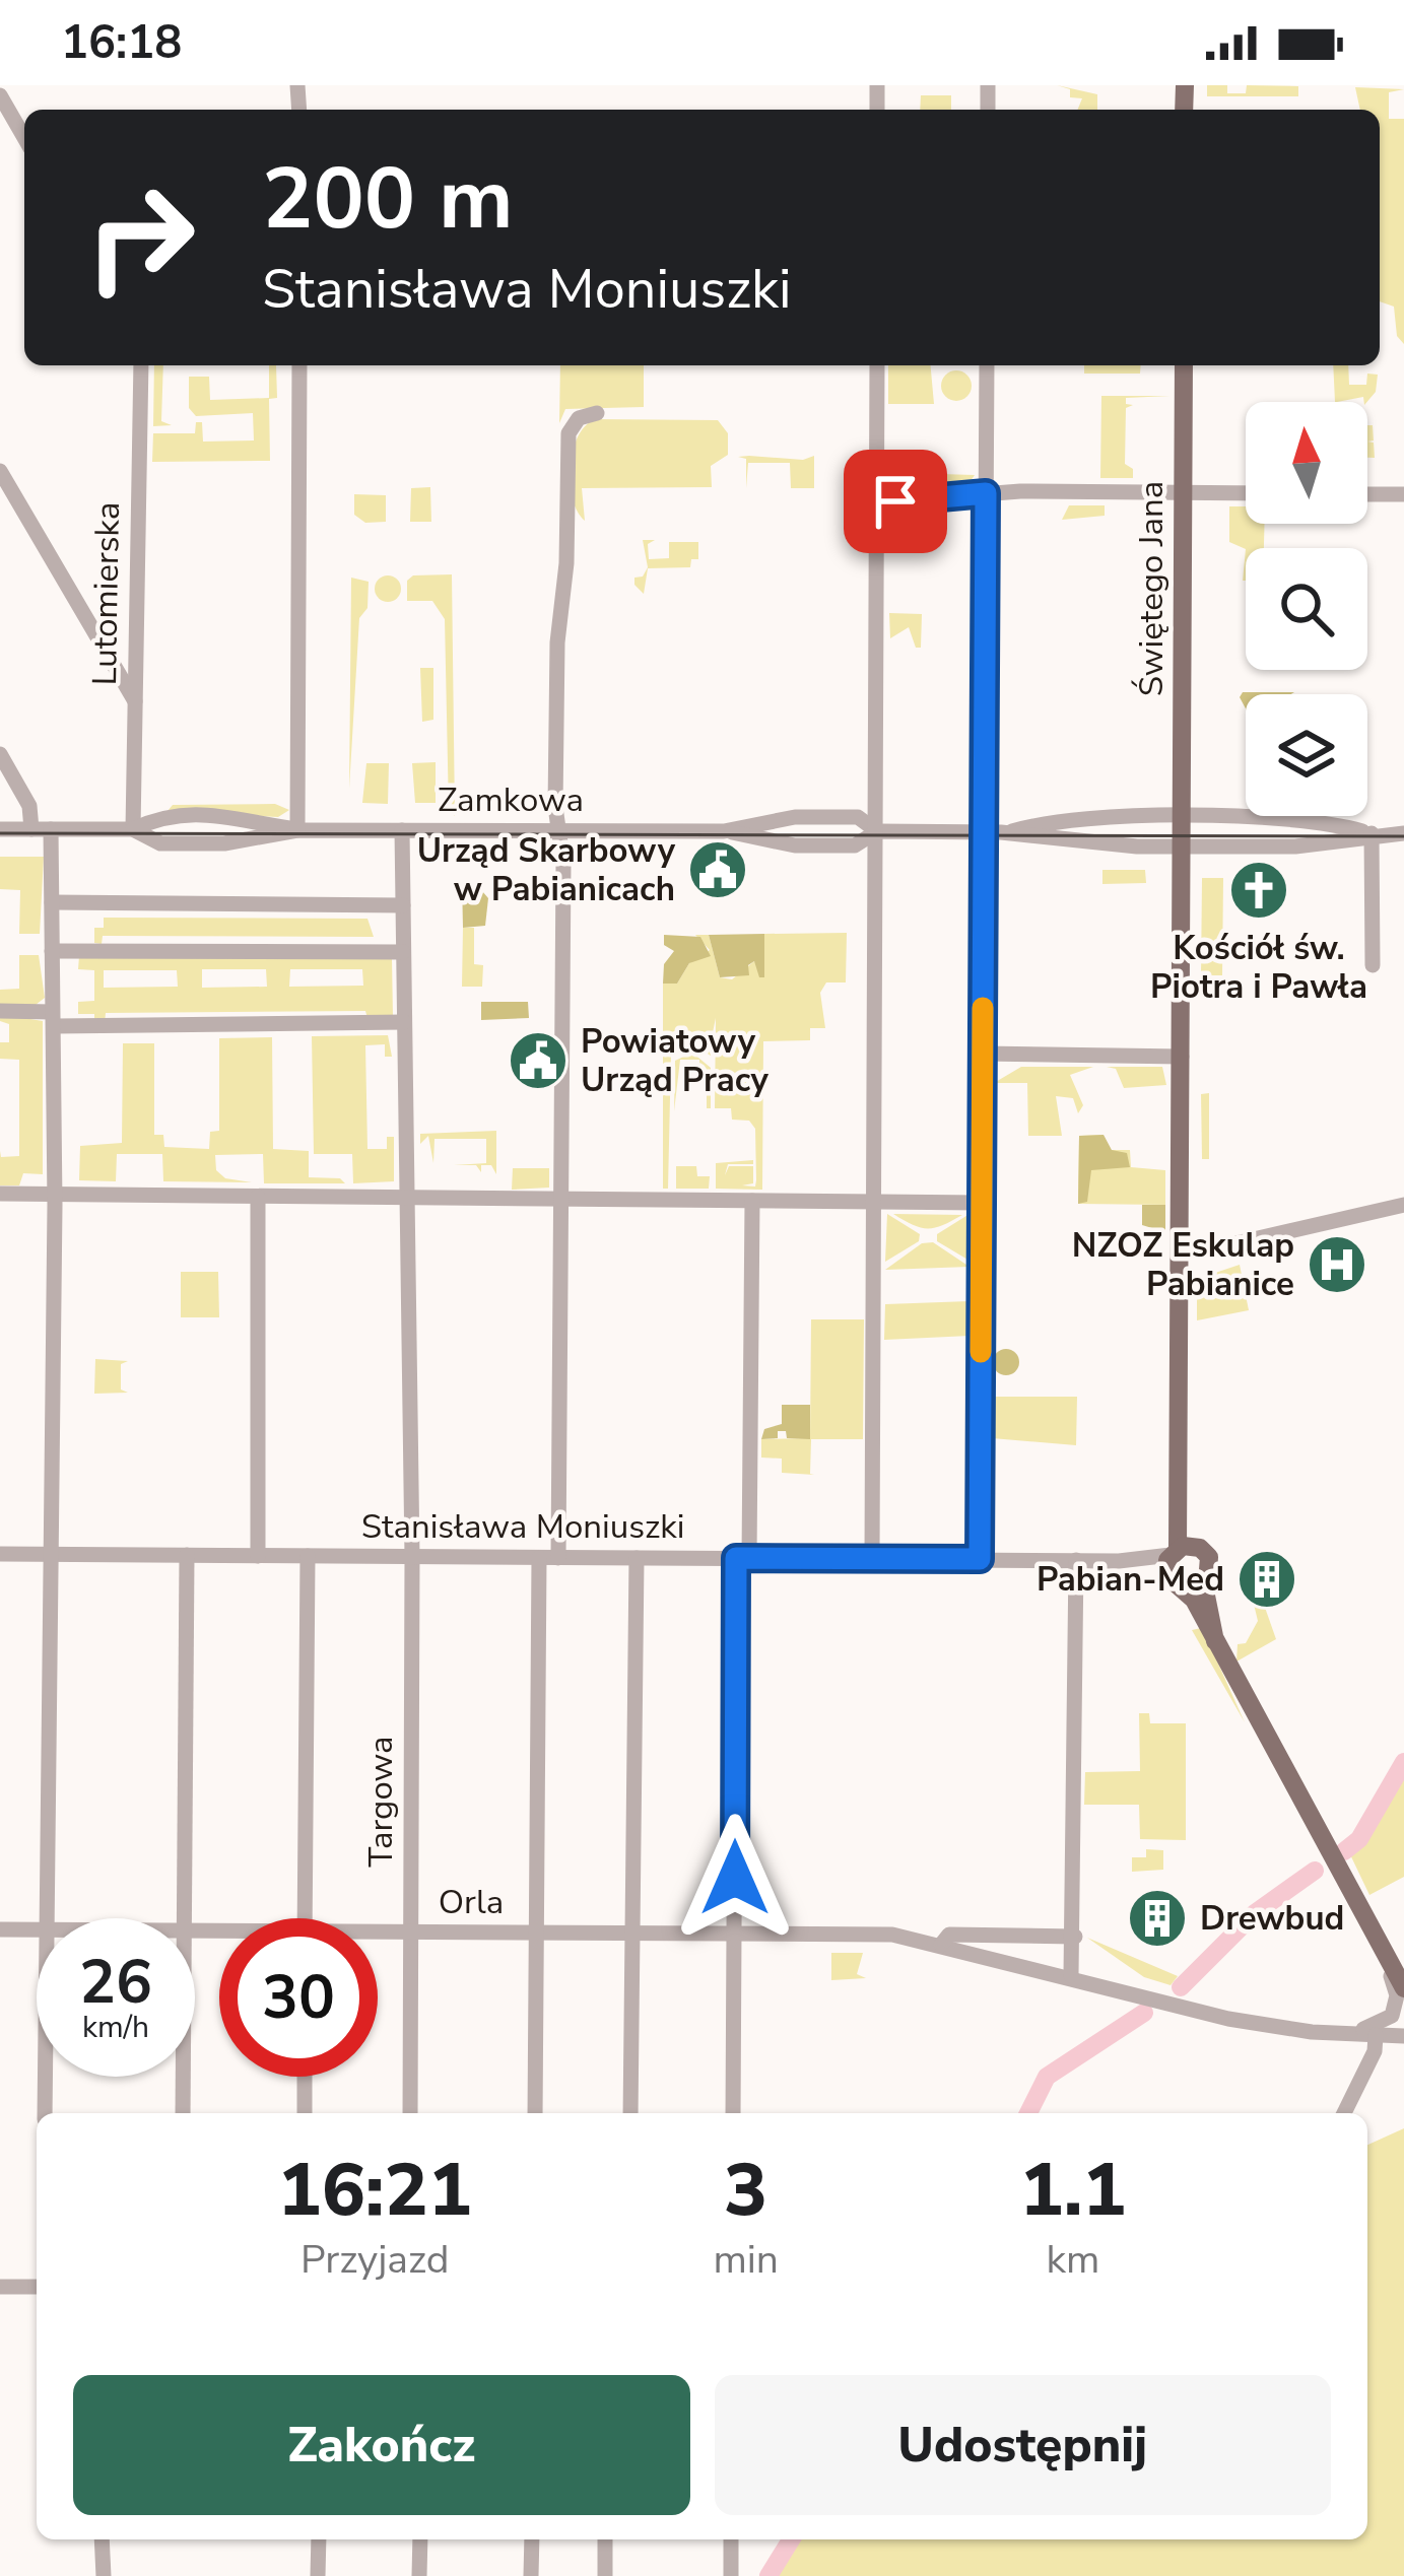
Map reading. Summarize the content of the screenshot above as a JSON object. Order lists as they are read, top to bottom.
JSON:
{
  "streets": {
    "main road": ["Świętego Jana"],
    "street": [
      "Lutomierska",
      "Zamkowa",
      "Stanisława Moniuszki",
      "Targowa",
      "Orla"
    ]
  },
  "crossings": [
    ["Świętego Jana", "Zamkowa"],
    ["Świętego Jana", "Stanisława Moniuszki"],
    ["Lutomierska", "Zamkowa"],
    ["Zamkowa", "Targowa"],
    ["Stanisława Moniuszki", "Targowa"],
    ["Targowa", "Orla"]
  ],
  "places": {
    "public building": ["Urząd Skarbowy w Pabianicach", "Powiatowy Urząd Pracy"],
    "church": ["Kościół św. Piotra i Pawła"],
    "hospital": ["NZOZ Eskulap Pabianice"],
    "building": ["Pabian-Med", "Drewbud"]
  },
  "north": "top",
  "page": {
    "status": "16:18",
    "turn": ["200 m", "Stanisława Moniuszki"],
    "speed": "26 km/h",
    "limit": "30",
    "eta": [
      "16:21",
      "Przyjazd",
      "3",
      "min",
      "1.1",
      "km"
    ],
    "buttons": ["Zakończ", "Udostępnij"]
  }
}
